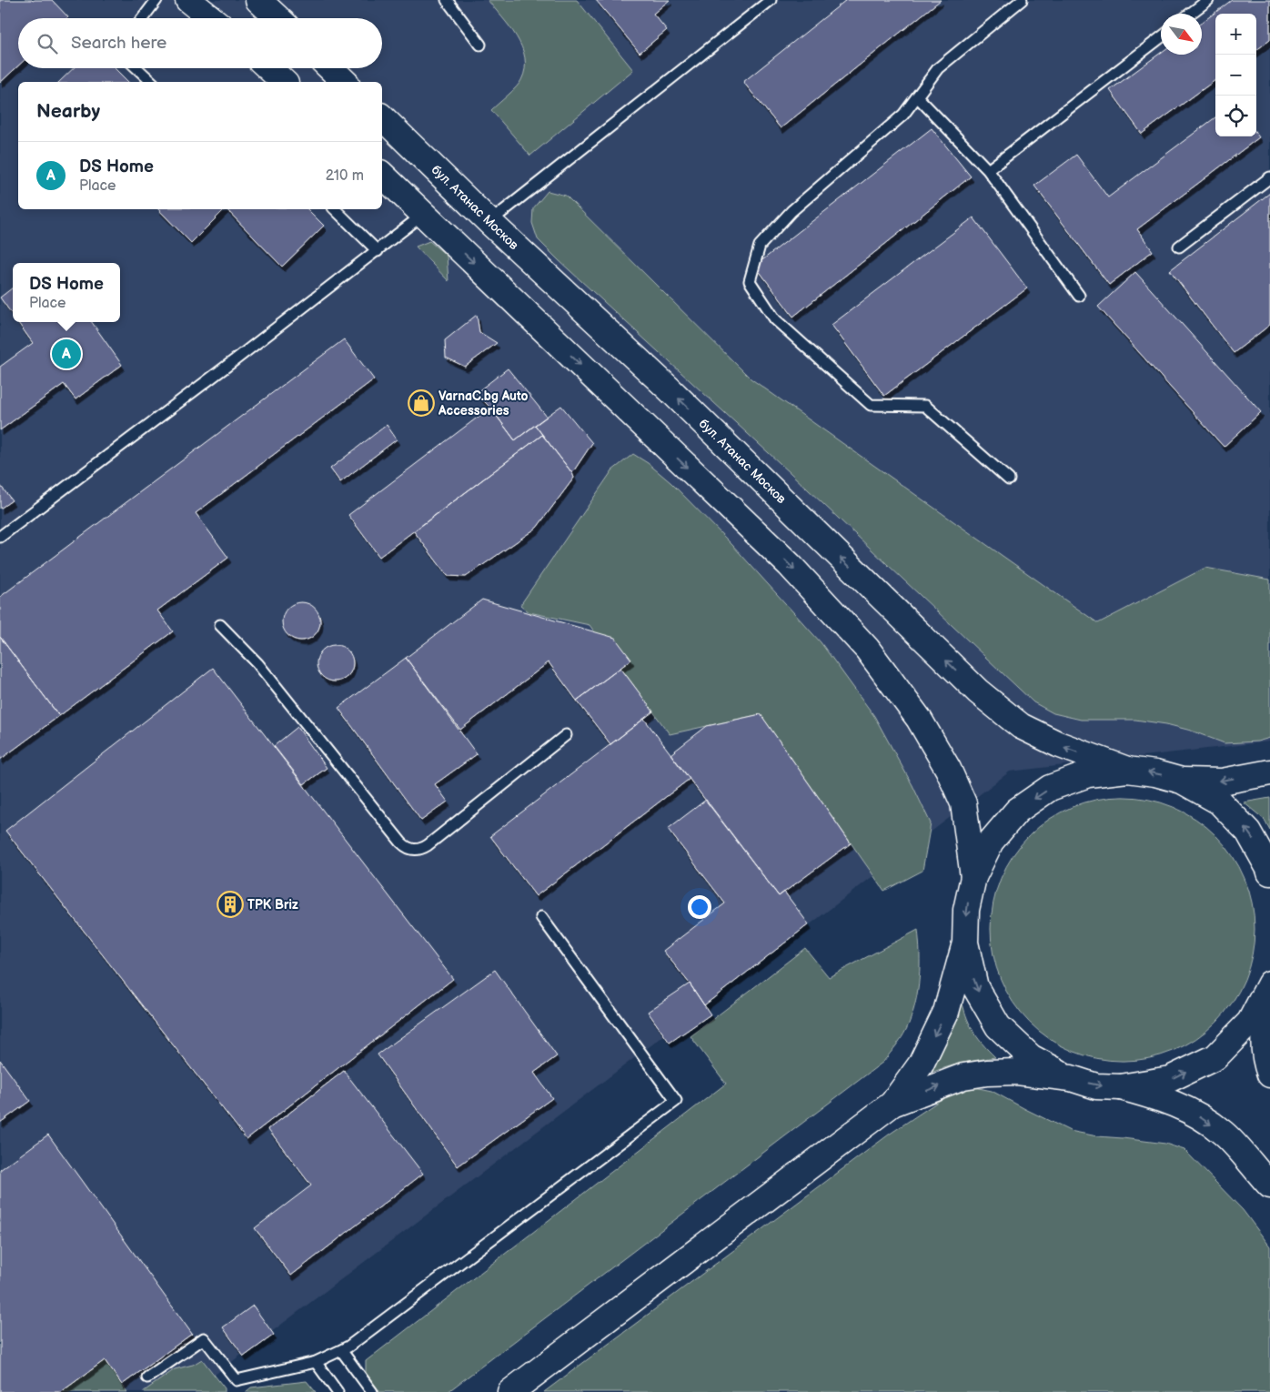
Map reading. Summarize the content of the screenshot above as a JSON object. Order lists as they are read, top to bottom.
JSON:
{
  "streets": {
    "main road": ["бул. Атанас Москов"]
  },
  "places": {
    "shop": ["VarnaC.bg Auto Accessories"],
    "building": ["TPK Briz"]
  },
  "north": "bottom right",
  "page": {
    "map_buttons": ["+", "−"],
    "search": "Search here",
    "heading": "Nearby",
    "list": [
      {
        "mark": "A",
        "name": "DS Home",
        "note": "Place",
        "value": "210 m"
      }
    ],
    "popup": ["DS Home", "Place"],
    "pins": "A"
  }
}
